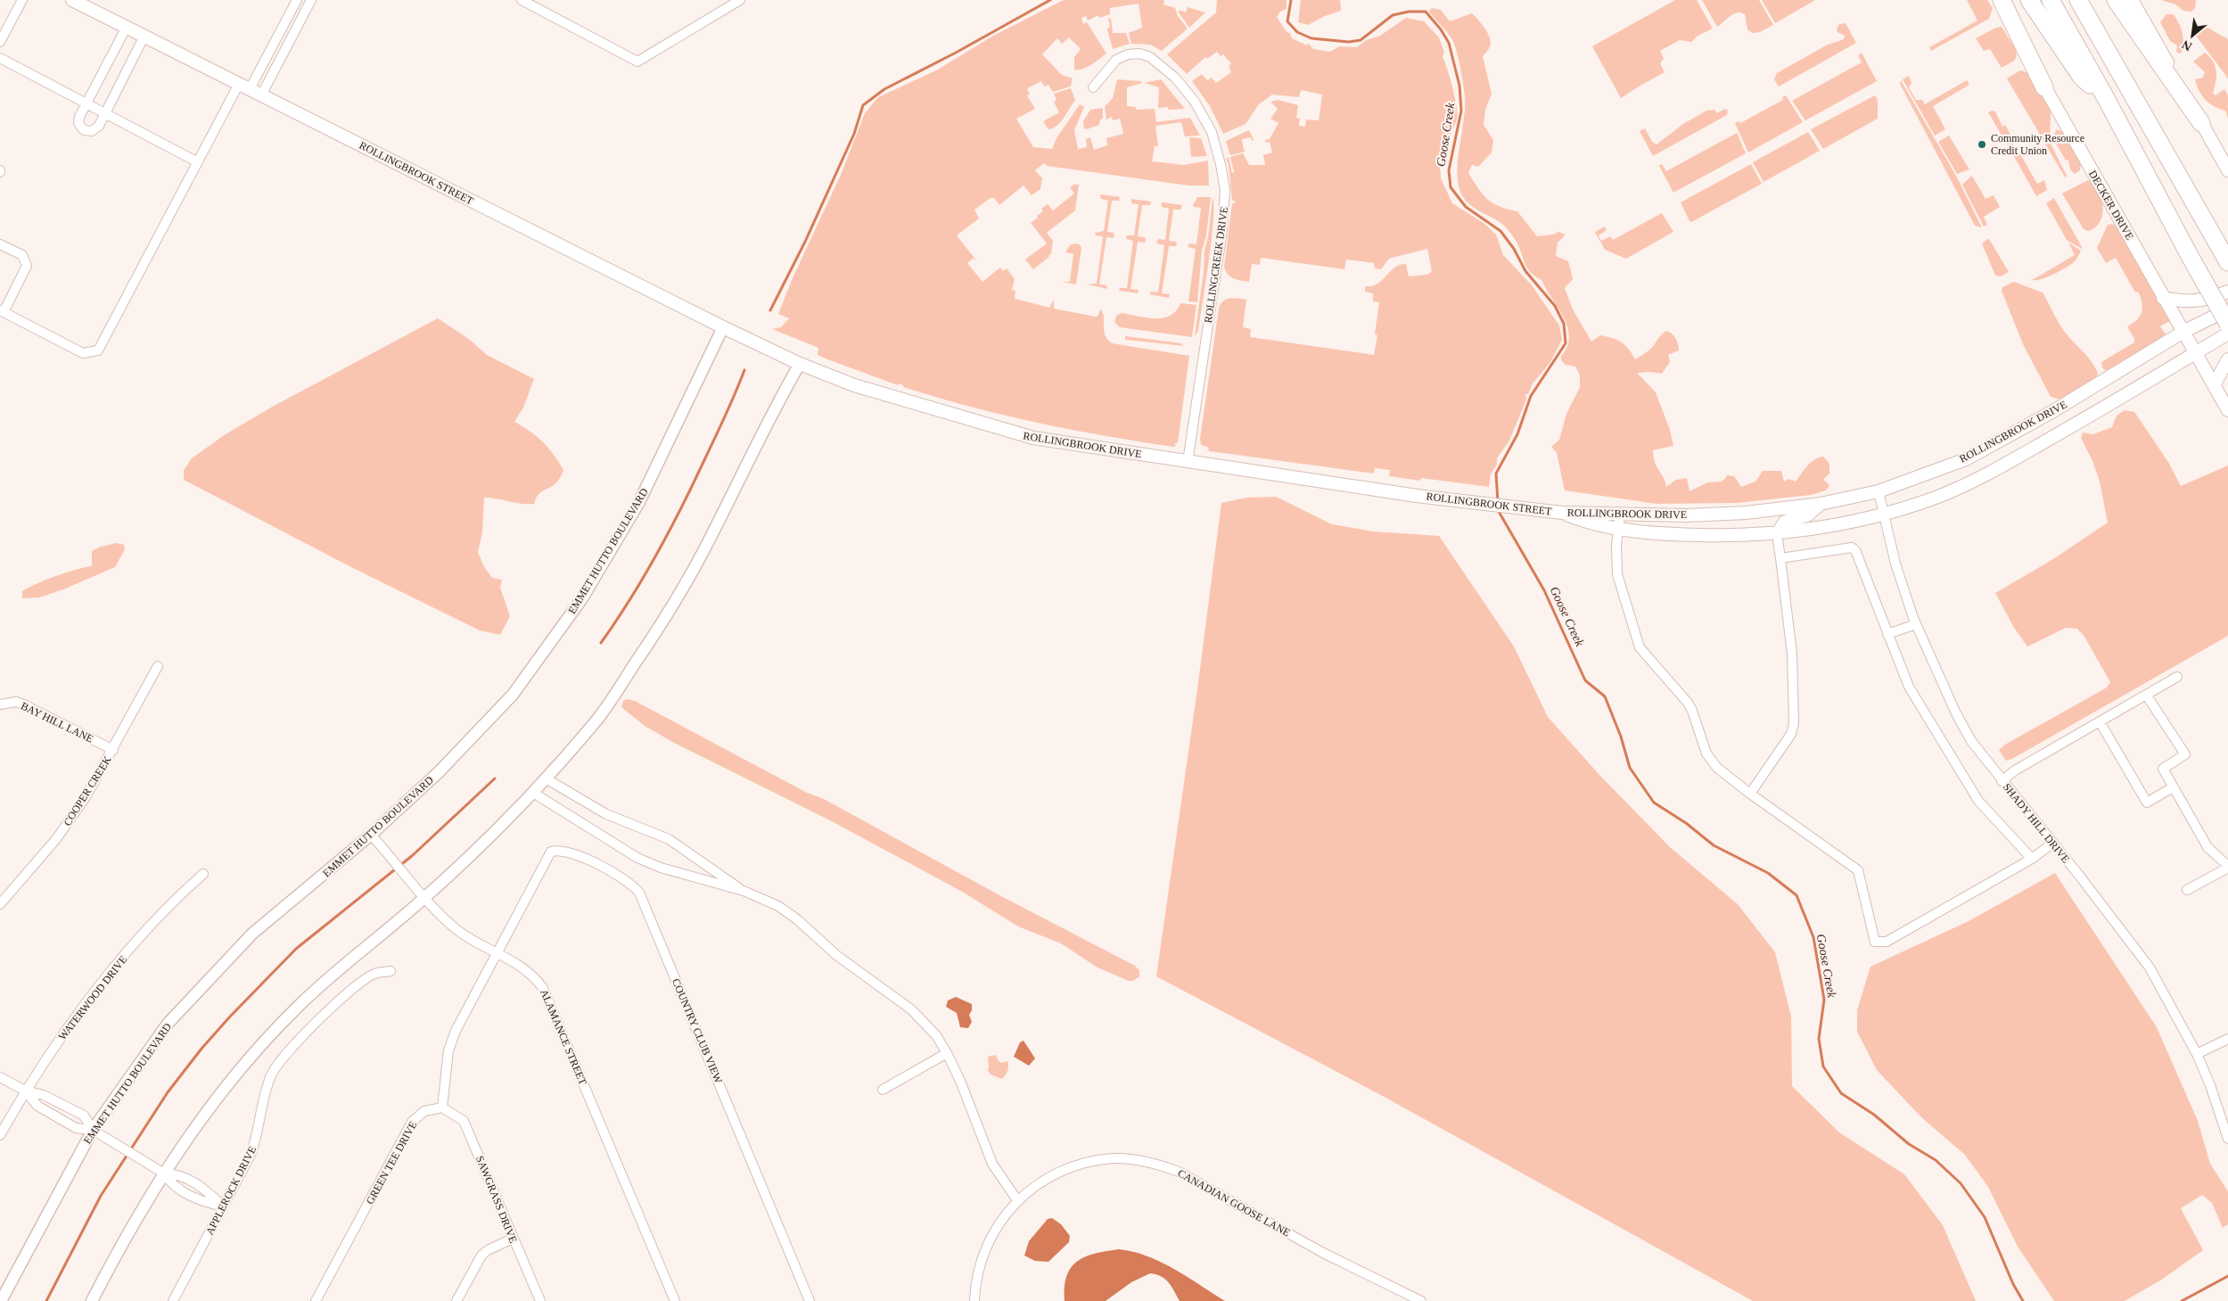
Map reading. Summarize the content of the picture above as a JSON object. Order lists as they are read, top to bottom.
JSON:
{
  "streets": {
    "main road": ["ROLLINGBROOK STREET", "DECKER DRIVE", "ROLLINGBROOK DRIVE"],
    "street": [
      "ROLLINGCREEK DRIVE",
      "EMMET HUTTO BOULEVARD",
      "BAY HILL LANE",
      "COOPER CREEK",
      "SHADY HILL DRIVE",
      "WATERWOOD DRIVE",
      "COUNTRY CLUB VIEW",
      "ALAMANCE STREET",
      "GREEN TEE DRIVE",
      "APPLEROCK DRIVE",
      "SAWGRASS DRIVE",
      "CANADIAN GOOSE LANE"
    ]
  },
  "crossings": [
    ["ROLLINGBROOK STREET", "ROLLINGBROOK DRIVE"],
    ["ROLLINGBROOK STREET", "EMMET HUTTO BOULEVARD"],
    ["DECKER DRIVE", "ROLLINGBROOK DRIVE"],
    ["ROLLINGCREEK DRIVE", "ROLLINGBROOK DRIVE"],
    ["ROLLINGBROOK DRIVE", "SHADY HILL DRIVE"],
    ["EMMET HUTTO BOULEVARD", "ALAMANCE STREET"],
    ["BAY HILL LANE", "COOPER CREEK"],
    ["COUNTRY CLUB VIEW", "ALAMANCE STREET"],
    ["GREEN TEE DRIVE", "SAWGRASS DRIVE"]
  ],
  "water": ["Goose Creek"],
  "places": ["Community Resource Credit Union"],
  "north": "bottom left"
}
